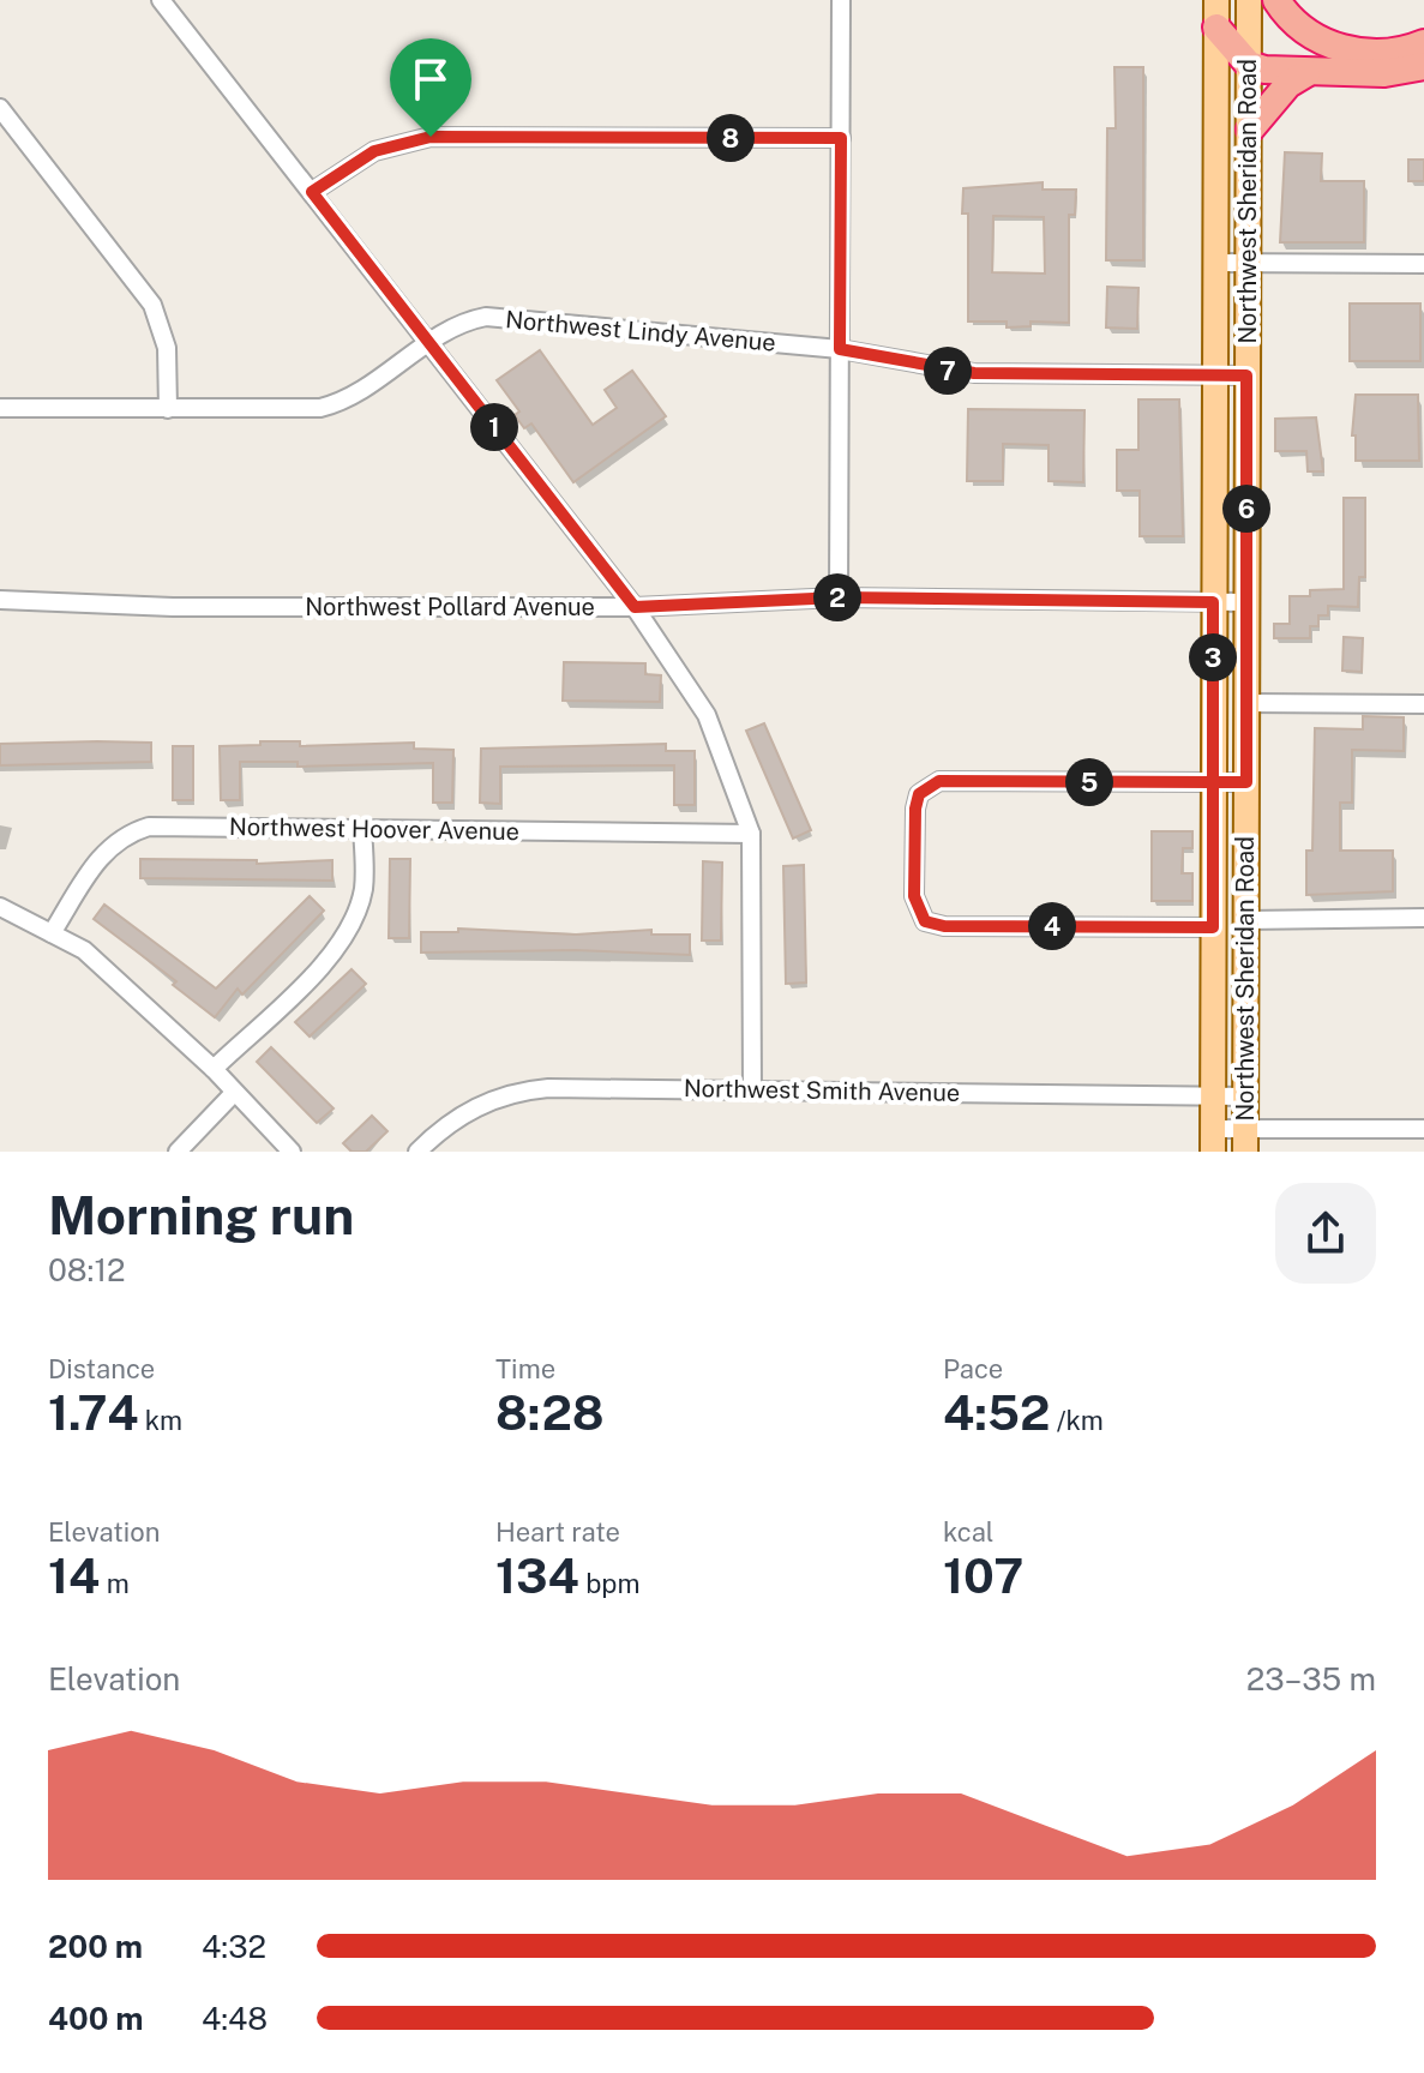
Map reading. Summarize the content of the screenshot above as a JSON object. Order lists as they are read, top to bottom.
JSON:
{
  "streets": {
    "main road": ["Northwest Sheridan Road"],
    "street": [
      "Northwest Lindy Avenue",
      "Northwest Pollard Avenue",
      "Northwest Hoover Avenue",
      "Northwest Smith Avenue"
    ]
  },
  "crossings": [
    ["Northwest Sheridan Road", "Northwest Lindy Avenue"],
    ["Northwest Sheridan Road", "Northwest Pollard Avenue"],
    ["Northwest Sheridan Road", "Northwest Smith Avenue"]
  ],
  "page": {
    "pins": [
      "8",
      "7",
      "1",
      "6",
      "2",
      "3",
      "5",
      "4"
    ],
    "heading": ["Morning run", "08:12"],
    "stats": [
      ["Distance", "1.74 km"],
      ["Time", "8:28"],
      ["Pace", "4:52 /km"],
      ["Elevation", "14 m"],
      ["Heart rate", "134 bpm"],
      ["kcal", "107"]
    ],
    "chart": ["Elevation", "23–35 m"],
    "list": [
      {
        "name": "200 m",
        "note": "4:32"
      },
      {
        "name": "400 m",
        "note": "4:48"
      }
    ]
  }
}
